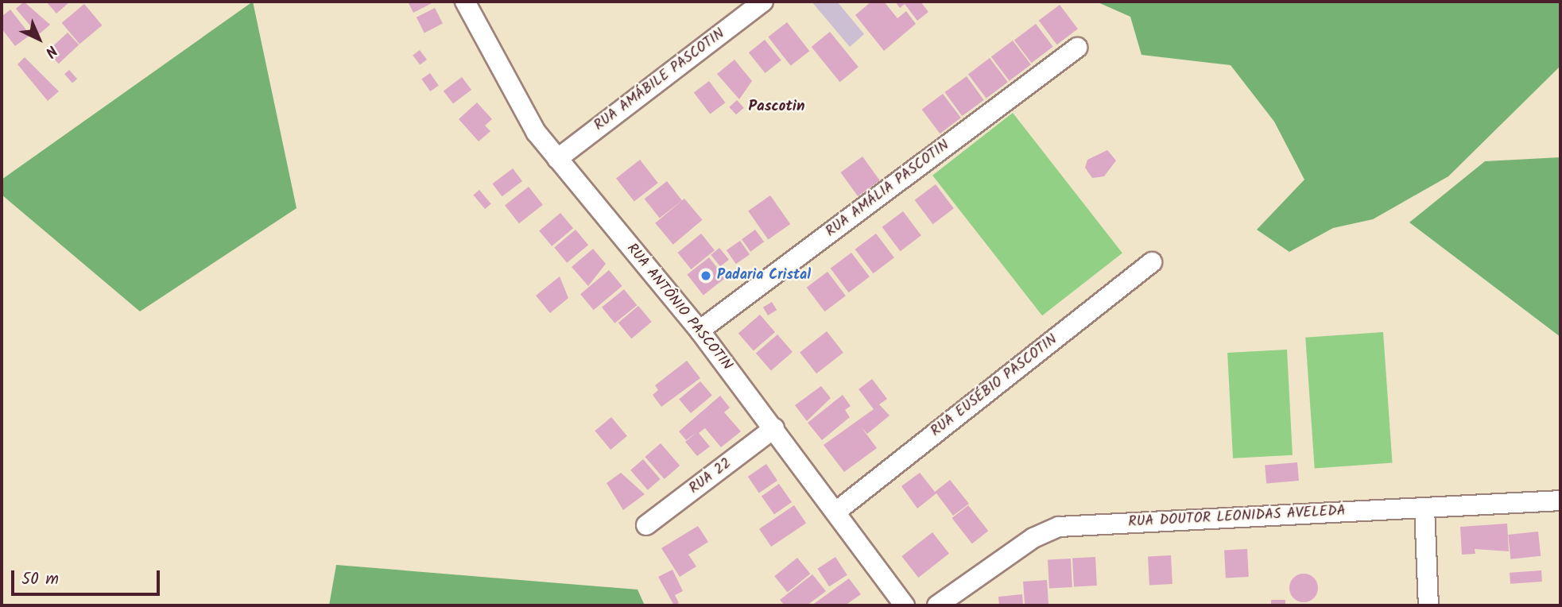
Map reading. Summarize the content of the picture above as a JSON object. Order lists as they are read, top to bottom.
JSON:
{
  "streets": {
    "street": [
      "RUA AMÁBILE PASCOTIN",
      "RUA AMÁLIA PASCOTIN",
      "RUA ANTÔNIO PASCOTIN",
      "RUA EUSÉBIO PASCOTIN",
      "RUA 22",
      "RUA DOUTOR LEONIDAS AVELEDA"
    ]
  },
  "crossings": [
    ["RUA AMÁBILE PASCOTIN", "RUA ANTÔNIO PASCOTIN"],
    ["RUA AMÁLIA PASCOTIN", "RUA ANTÔNIO PASCOTIN"],
    ["RUA ANTÔNIO PASCOTIN", "RUA EUSÉBIO PASCOTIN"],
    ["RUA ANTÔNIO PASCOTIN", "RUA 22"]
  ],
  "districts": ["Pascotin"],
  "places": ["Padaria Cristal"],
  "scale_bar": "50 m",
  "north": "bottom right"
}
